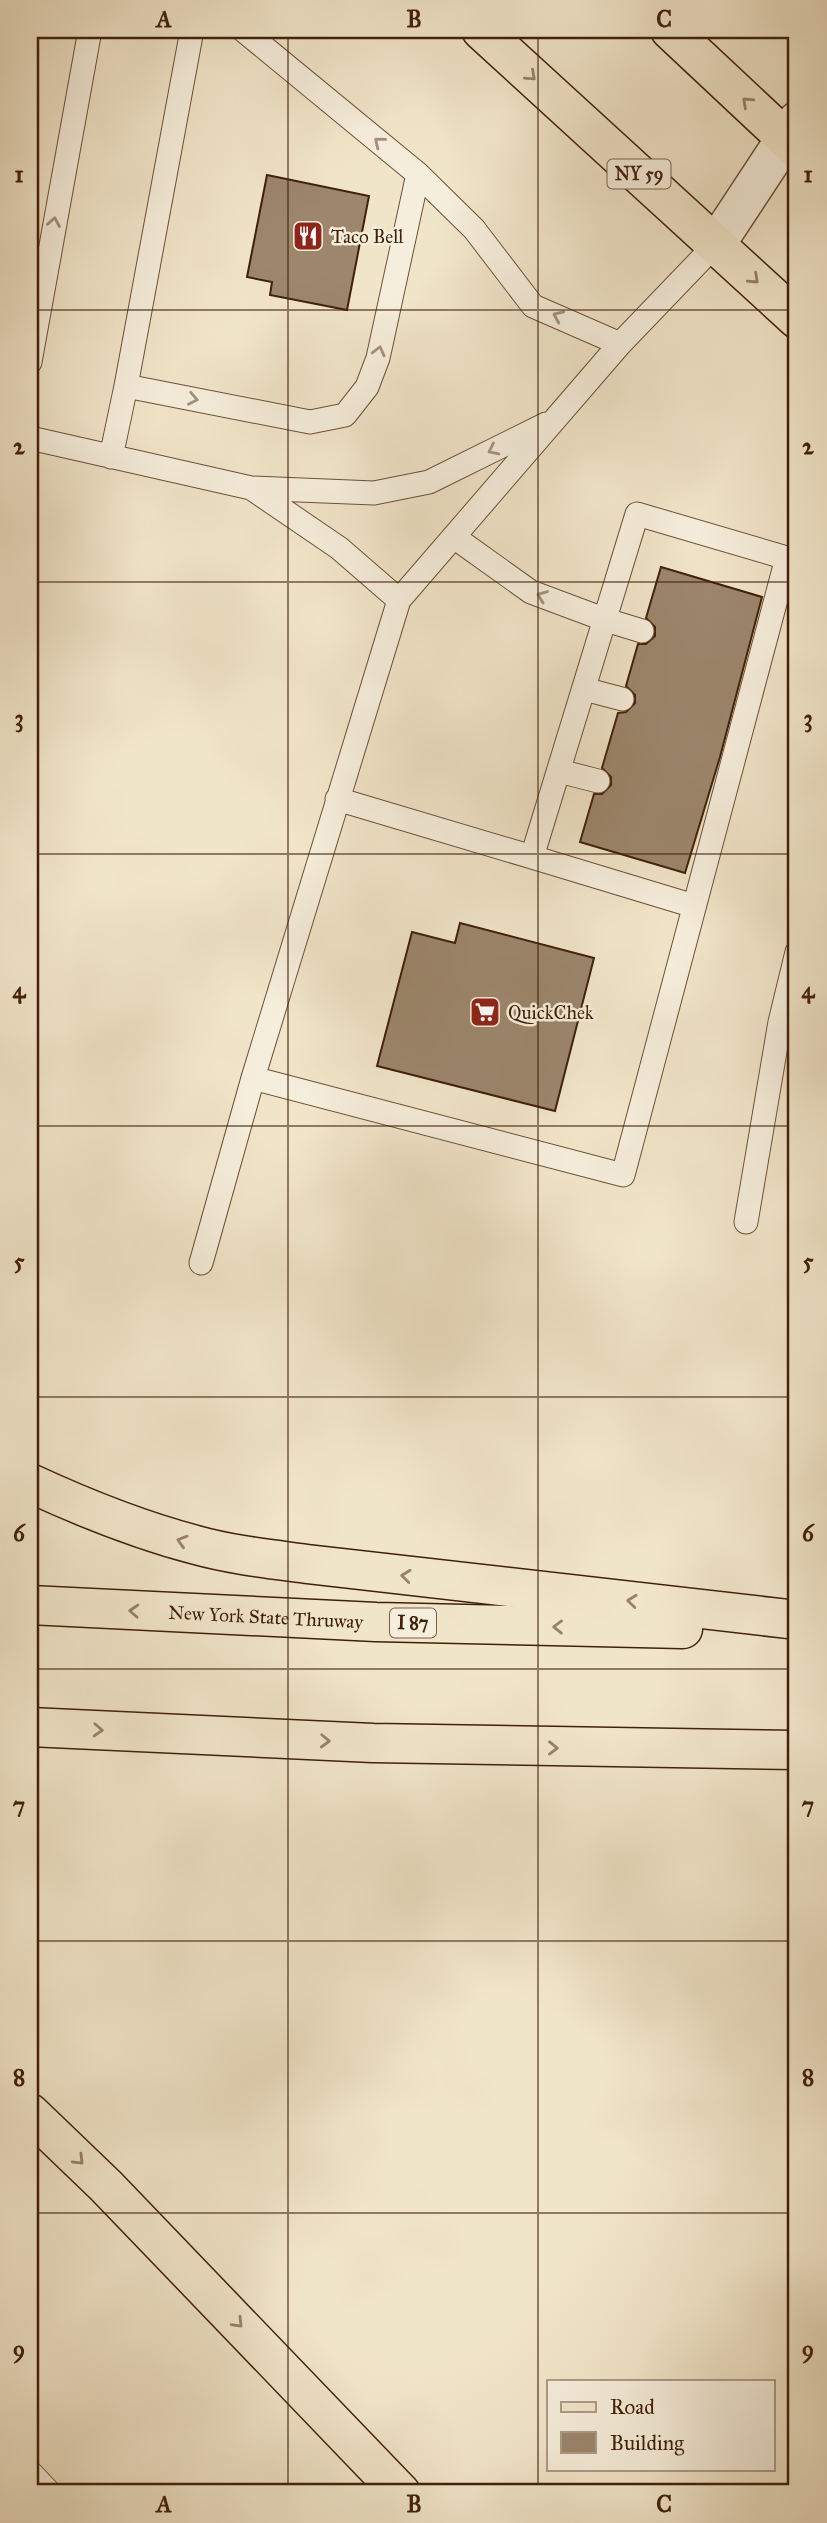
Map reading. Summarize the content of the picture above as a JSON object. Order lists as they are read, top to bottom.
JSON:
{
  "streets": {
    "main road": ["NY 59", "New York State Thruway", "I 87"]
  },
  "places": {
    "restaurant": ["Taco Bell"],
    "supermarket": ["QuickChek"]
  },
  "legend": ["Road", "Building"],
  "grid": {
    "columns": ["A", "B", "C"],
    "rows": [
      "1",
      "2",
      "3",
      "4",
      "5",
      "6",
      "7",
      "8",
      "9"
    ]
  }
}
